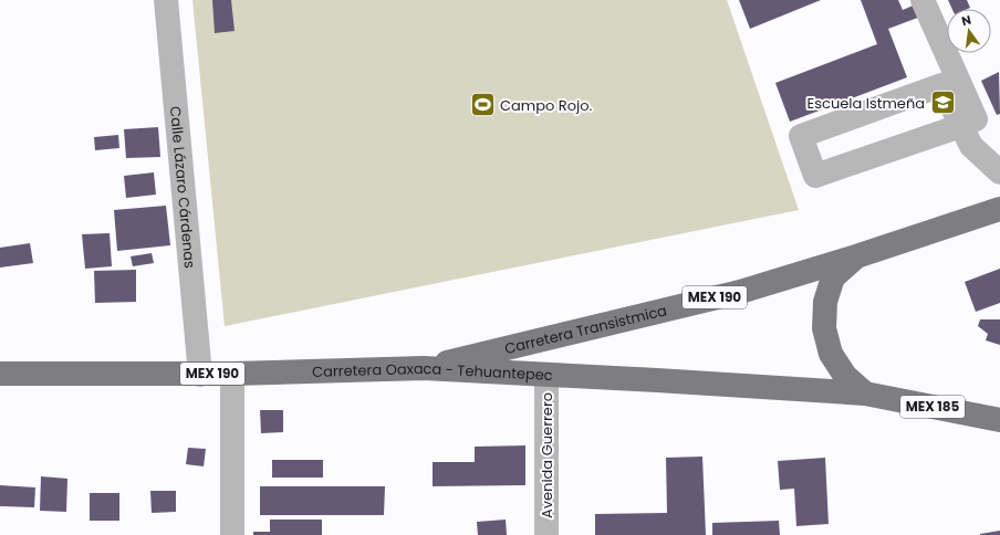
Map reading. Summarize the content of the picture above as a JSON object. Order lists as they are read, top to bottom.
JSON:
{
  "streets": {
    "main road": [
      "MEX 190",
      "Carretera Transistmica",
      "Carretera Oaxaca - Tehuantepec",
      "MEX 185"
    ],
    "street": ["Calle Lázaro Cárdenas", "Avenida Guerrero"]
  },
  "crossings": [
    ["Calle Lázaro Cárdenas", "Carretera Oaxaca - Tehuantepec"],
    ["MEX 190", "Carretera Transistmica"],
    ["MEX 190", "Carretera Oaxaca - Tehuantepec"],
    ["MEX 190", "MEX 185"],
    ["Carretera Transistmica", "Carretera Oaxaca - Tehuantepec"],
    ["Carretera Oaxaca - Tehuantepec", "MEX 185"],
    ["Carretera Oaxaca - Tehuantepec", "Avenida Guerrero"]
  ],
  "places": {
    "school or university": ["Escuela Istmeña"],
    "sports": ["Campo Rojo."]
  },
  "north": "top"
}
